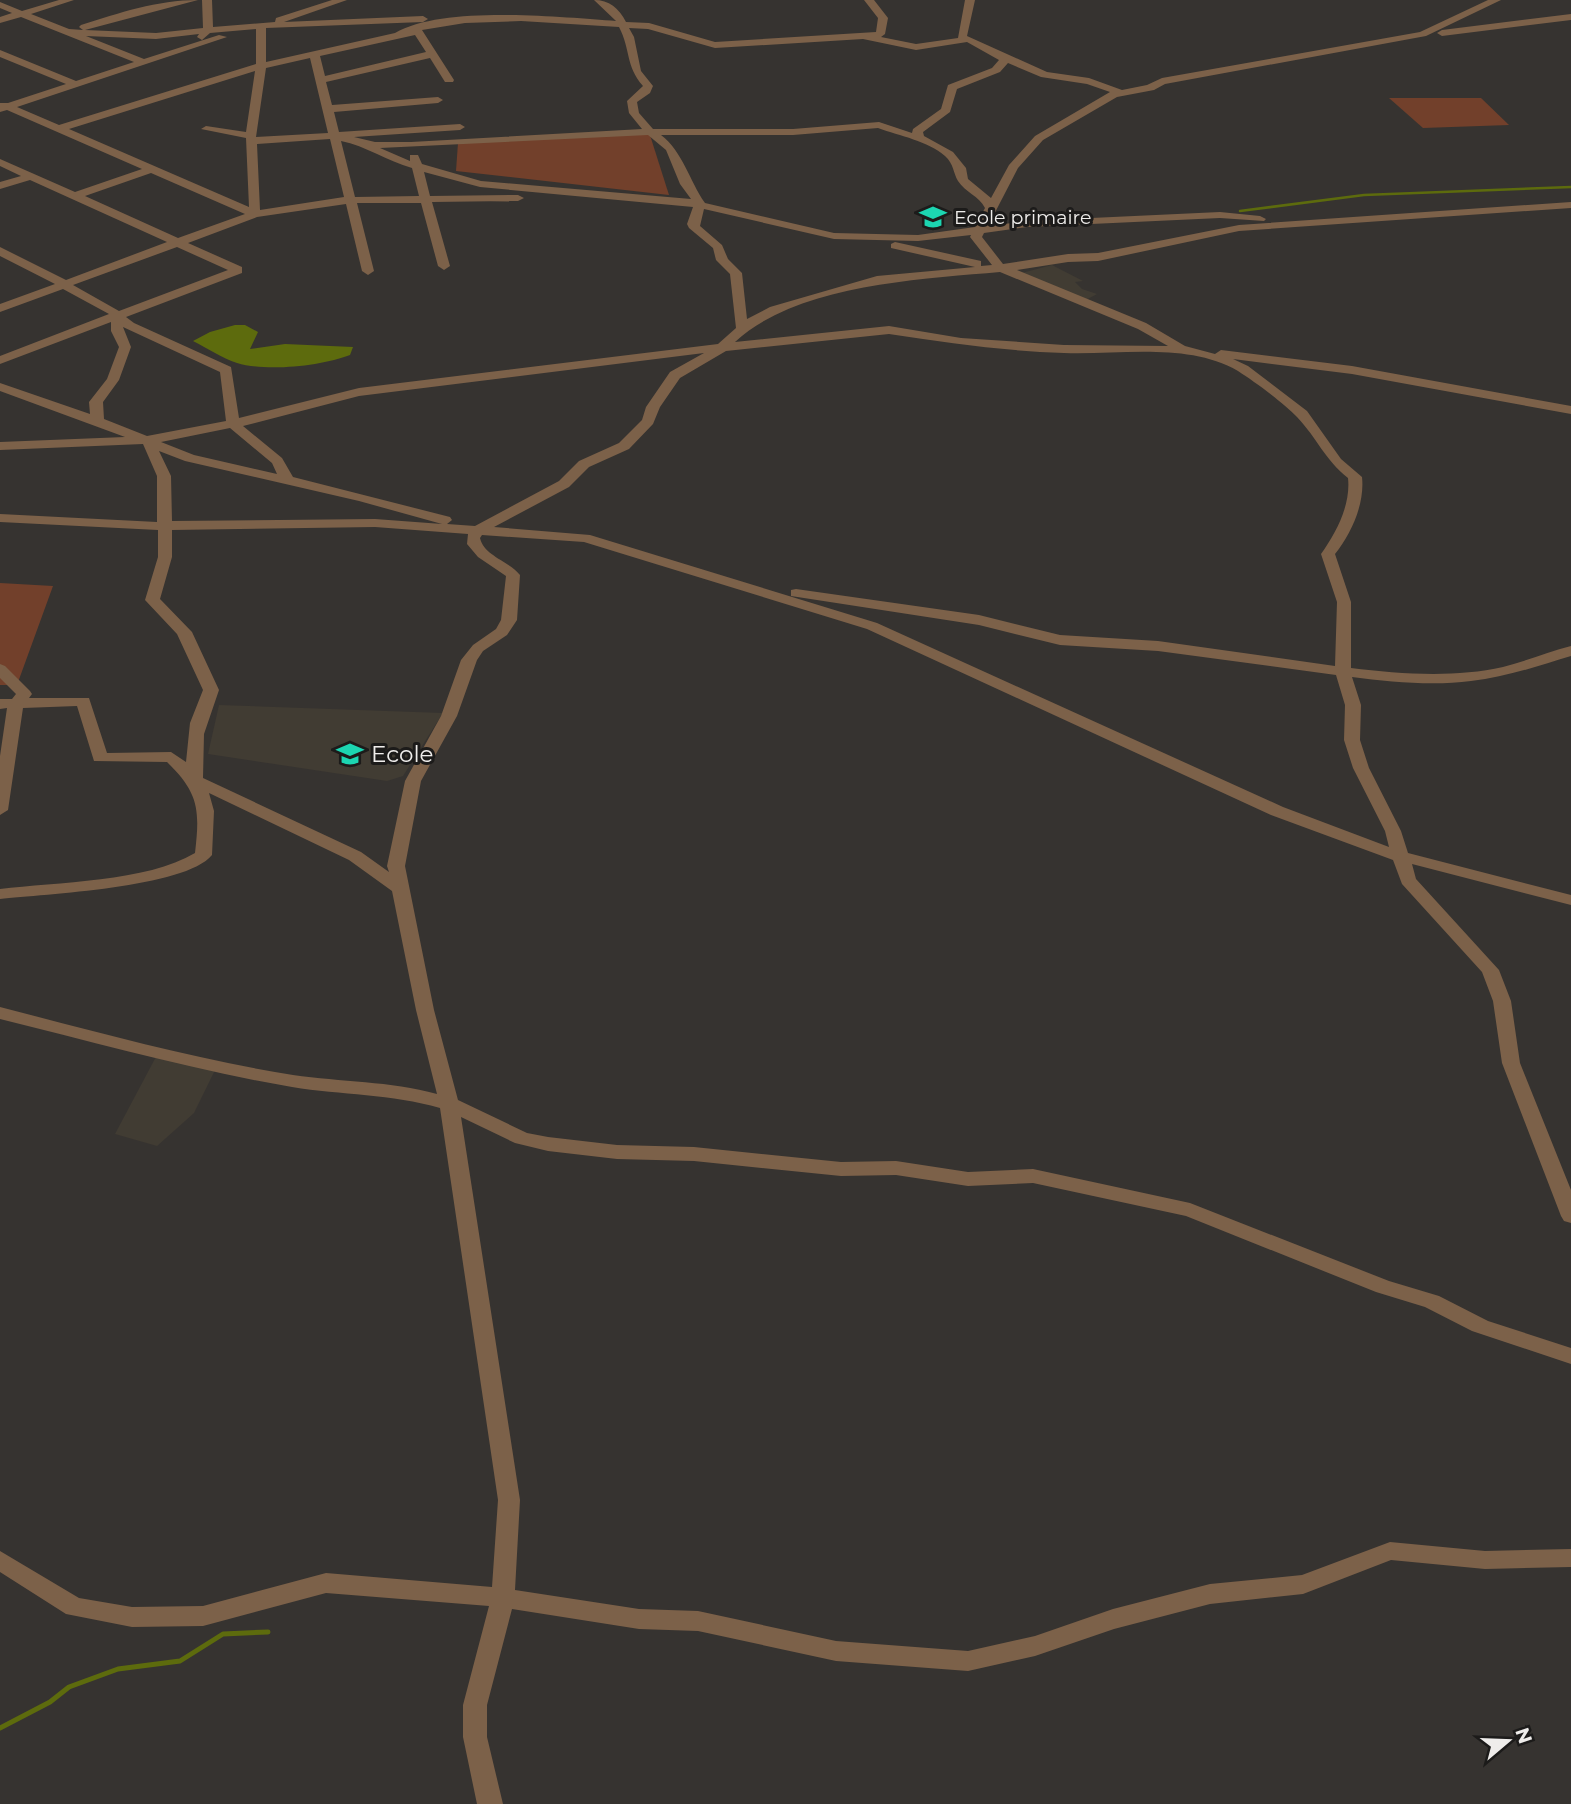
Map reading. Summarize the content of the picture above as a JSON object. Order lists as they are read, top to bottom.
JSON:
{
  "places": {
    "school or university": ["Ecole primaire", "Ecole"]
  },
  "north": "right"
}
